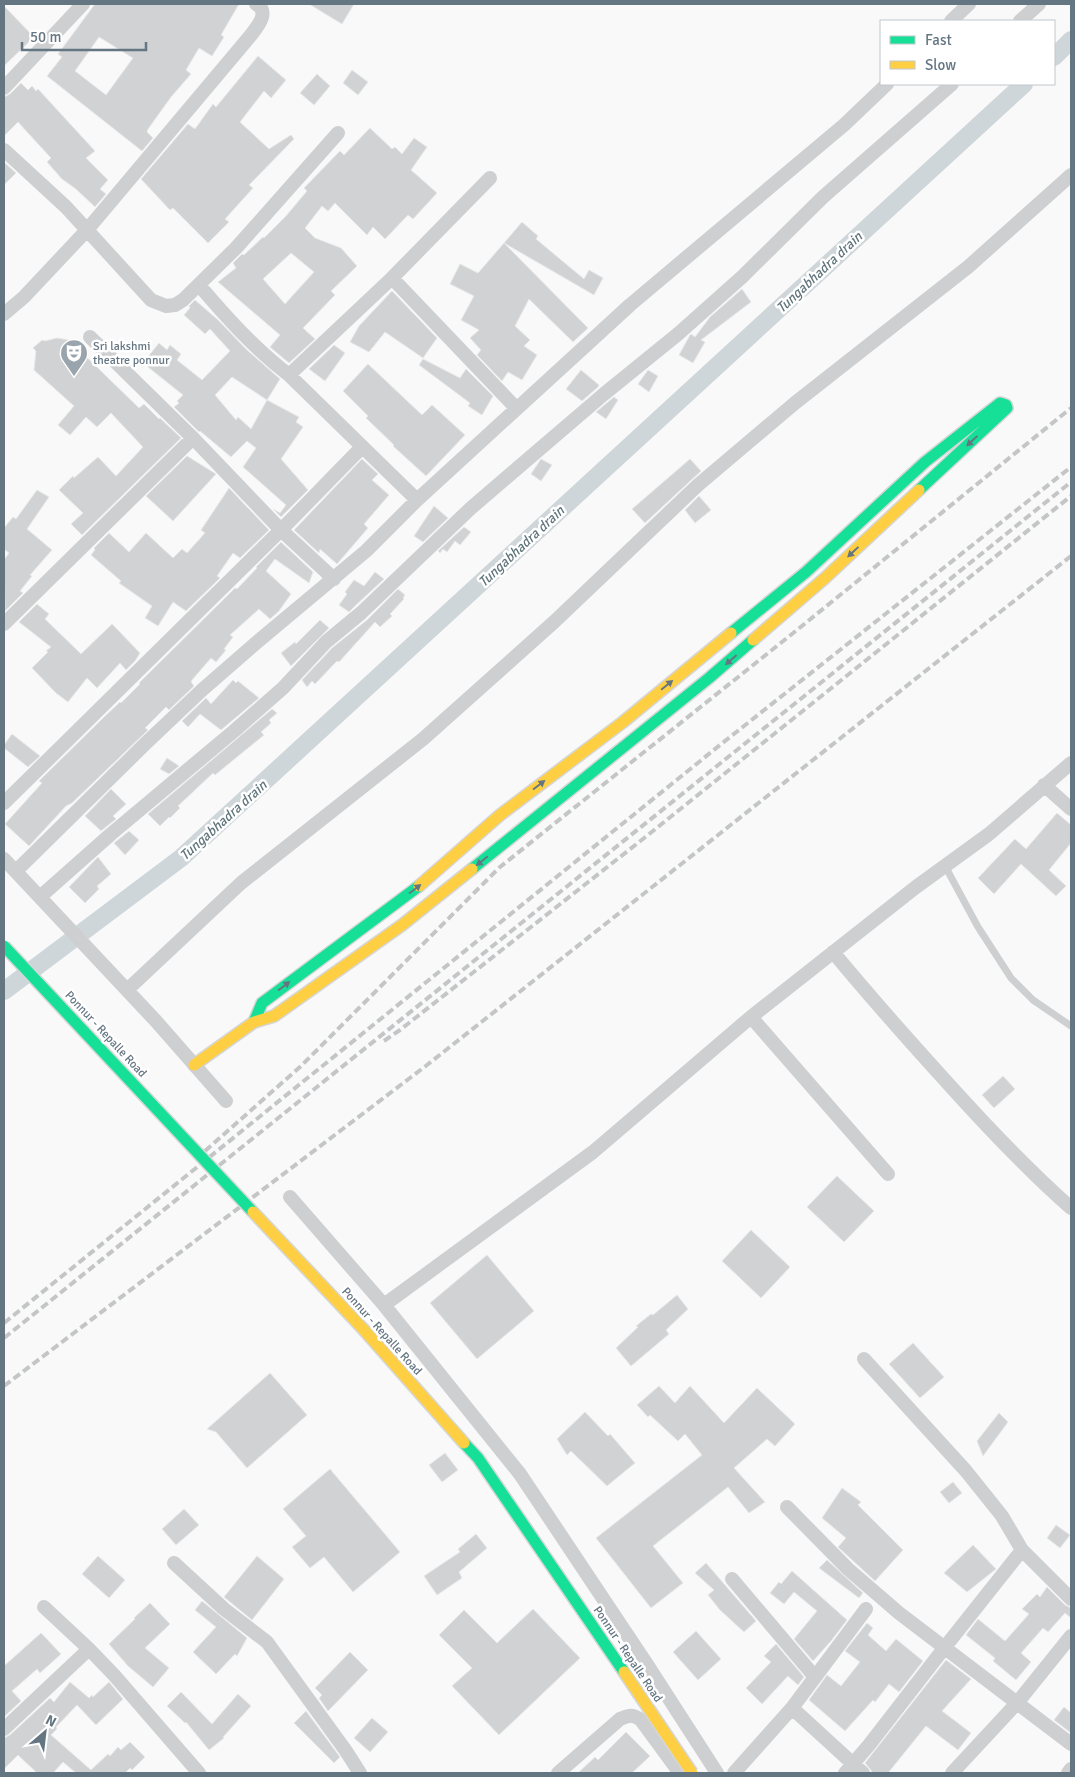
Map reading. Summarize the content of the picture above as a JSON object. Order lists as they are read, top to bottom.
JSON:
{
  "streets": {
    "street": ["Ponnur - Repalle Road"]
  },
  "water": ["Tungabhadra drain"],
  "places": {
    "theatre": ["Sri lakshmi theatre ponnur"]
  },
  "legend": ["Fast", "Slow"],
  "scale_bar": "50 m",
  "north": "top right"
}
